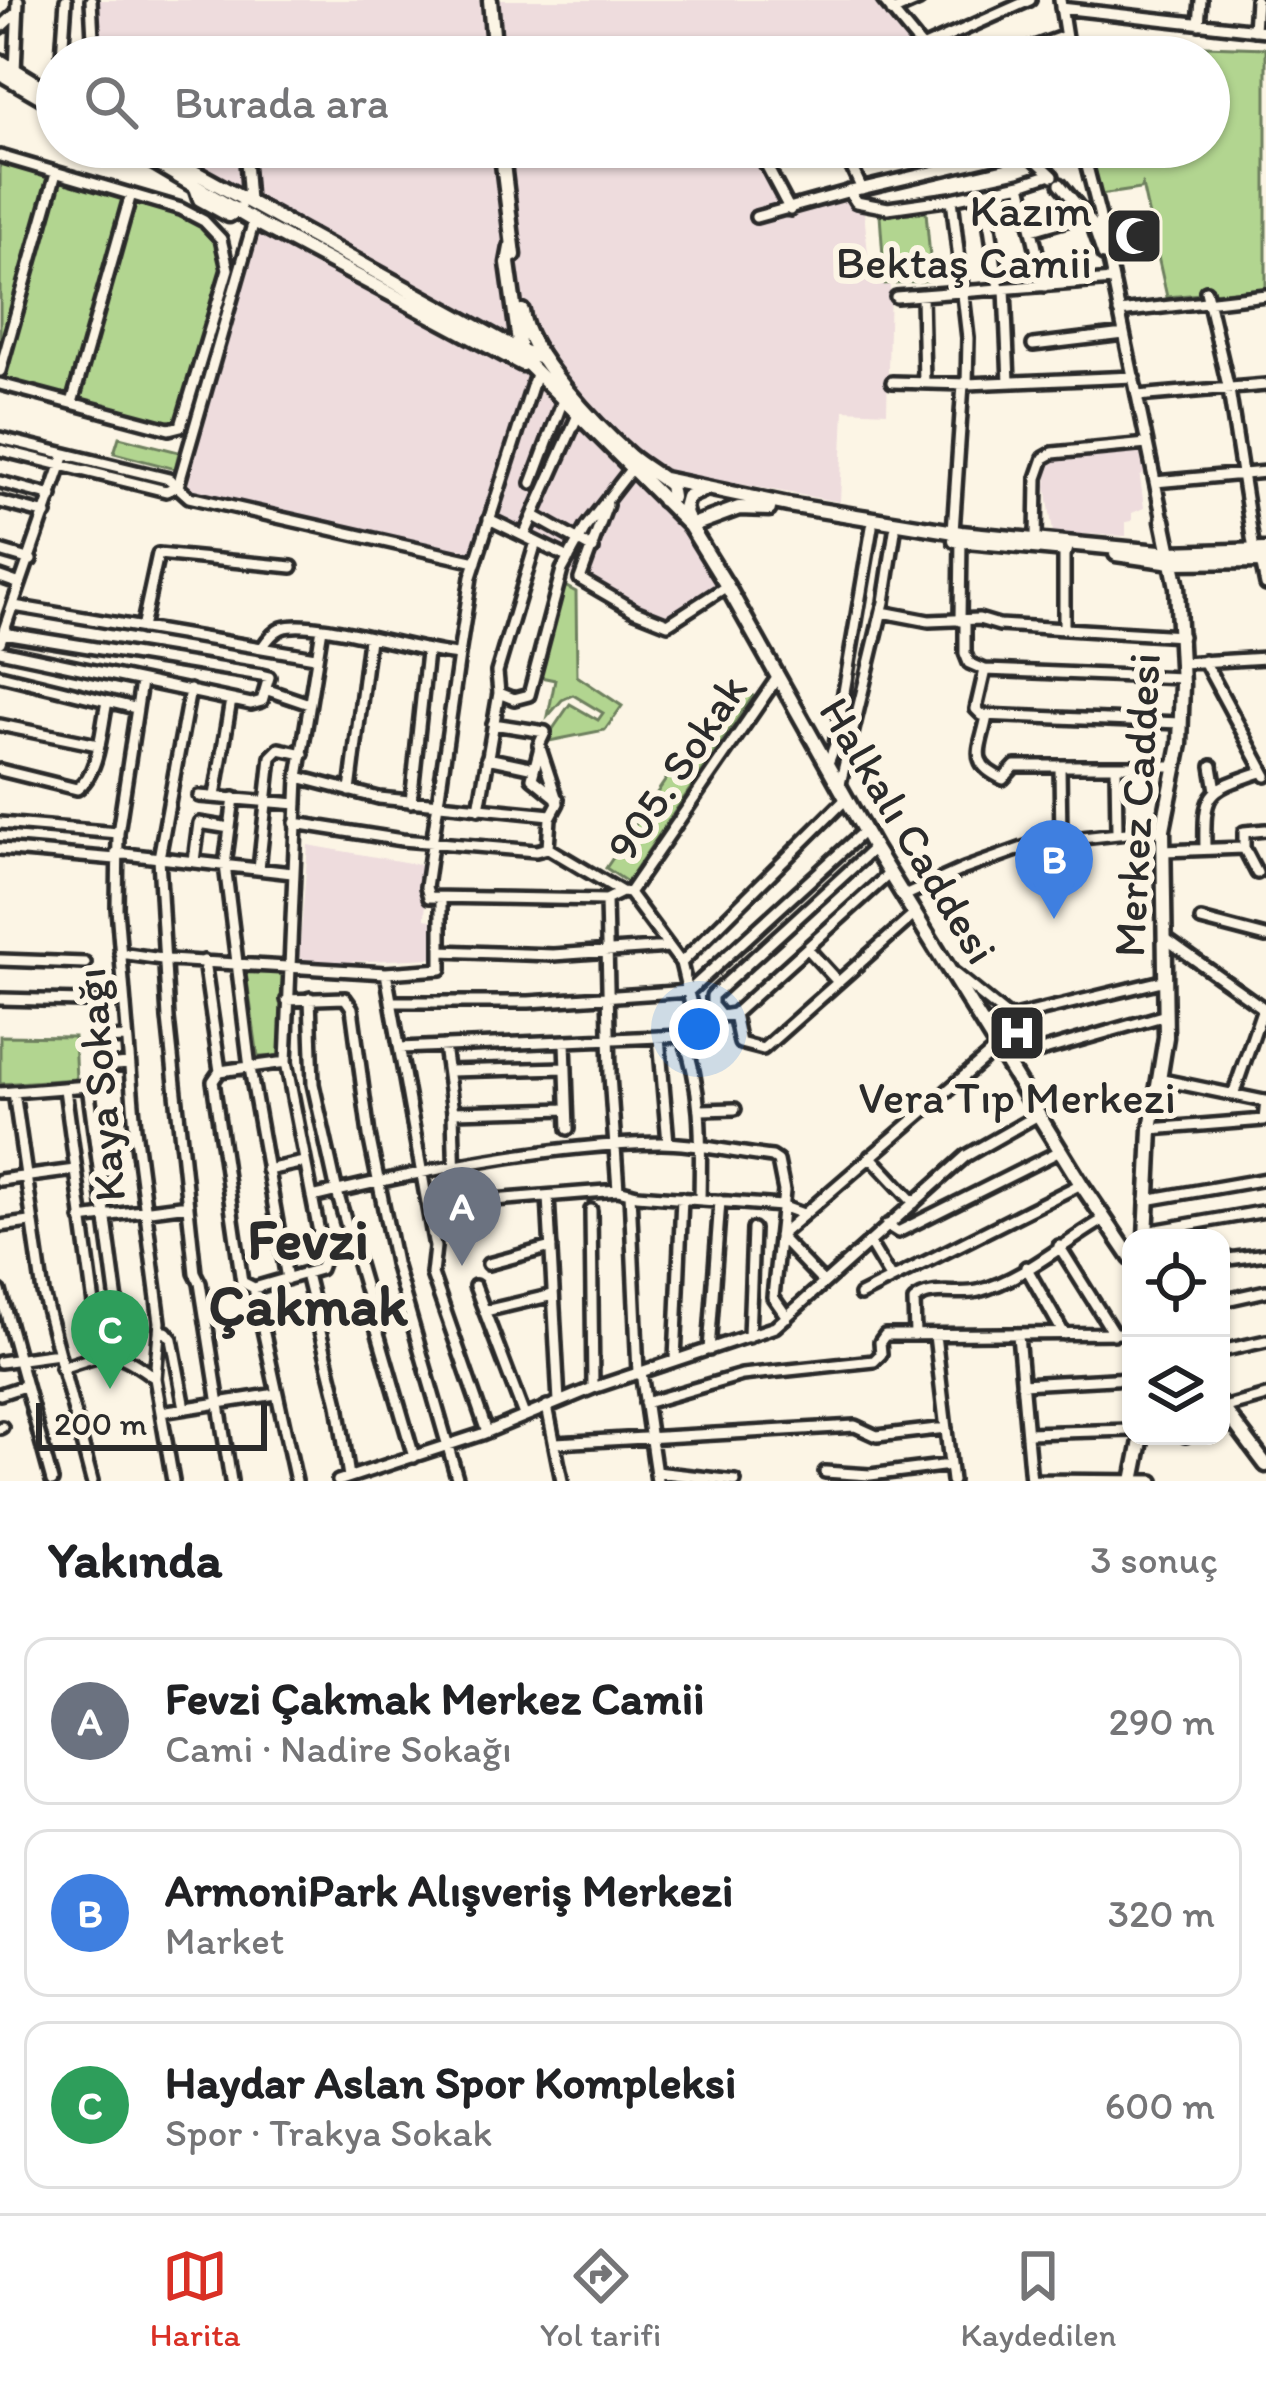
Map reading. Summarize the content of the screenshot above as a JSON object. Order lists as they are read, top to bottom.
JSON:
{
  "streets": {
    "main road": ["Merkez Caddesi", "Halkalı Caddesi"],
    "street": ["905. Sokak", "Kaya Sokağı"]
  },
  "crossings": [
    ["905. Sokak", "Halkalı Caddesi"]
  ],
  "districts": ["Fevzi Çakmak"],
  "places": {
    "mosque": ["Kazım Bektaş Camii"],
    "hospital": ["Vera Tıp Merkezi"]
  },
  "scale_bar": "200 m",
  "page": {
    "search": "Burada ara",
    "pins": ["B", "A", "C"],
    "scale": "200 m",
    "heading": ["Yakında", "3 sonuç"],
    "list": [
      {
        "mark": "A",
        "name": "Fevzi Çakmak Merkez Camii",
        "note": "Cami · Nadire Sokağı",
        "value": "290 m"
      },
      {
        "mark": "B",
        "name": "ArmoniPark Alışveriş Merkezi",
        "note": "Market",
        "value": "320 m"
      },
      {
        "mark": "C",
        "name": "Haydar Aslan Spor Kompleksi",
        "note": "Spor · Trakya Sokak",
        "value": "600 m"
      }
    ],
    "nav": ["Harita", "Yol tarifi", "Kaydedilen"]
  }
}
